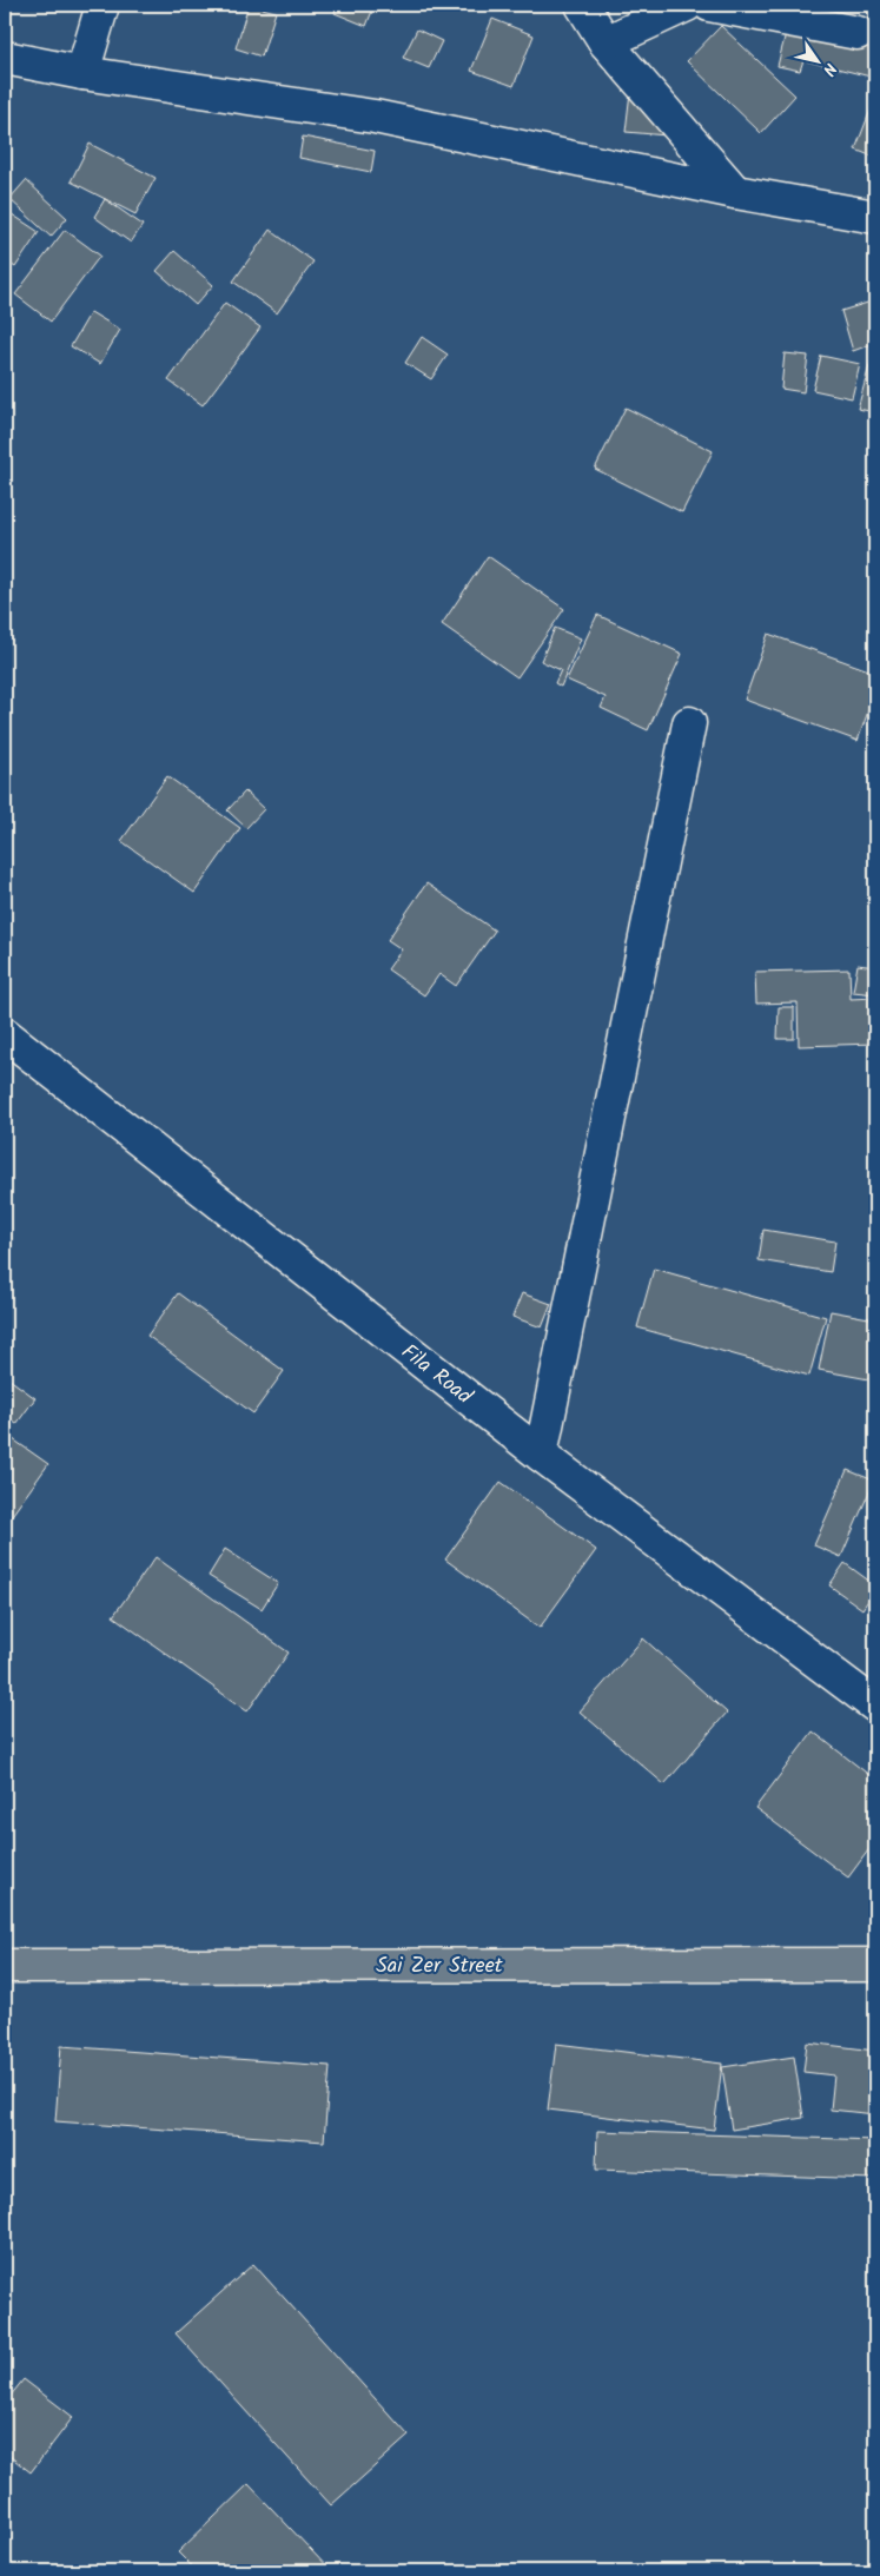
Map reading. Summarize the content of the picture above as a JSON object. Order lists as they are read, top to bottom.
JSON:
{
  "streets": {
    "highway": ["Sai Zer Street"],
    "street": ["Fila Road"]
  },
  "north": "bottom right"
}
